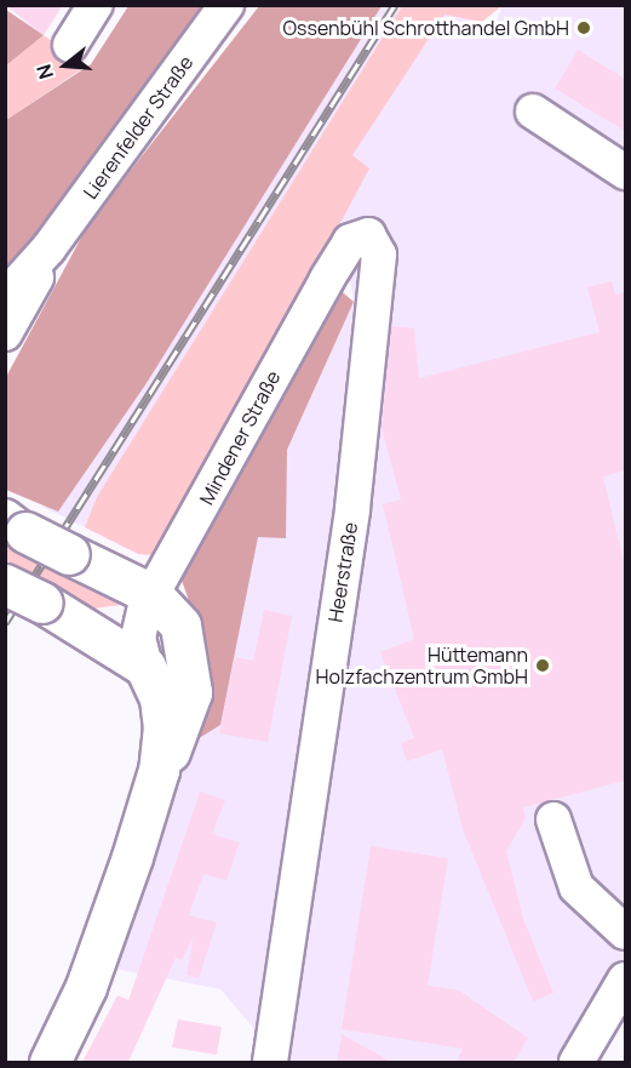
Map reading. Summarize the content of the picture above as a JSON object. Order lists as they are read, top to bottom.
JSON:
{
  "streets": {
    "main road": ["Mindener Straße"],
    "street": ["Lierenfelder Straße", "Heerstraße"]
  },
  "crossings": [
    ["Mindener Straße", "Heerstraße"]
  ],
  "places": ["Ossenbühl Schrotthandel GmbH", "Hüttemann Holzfachzentrum GmbH"],
  "north": "left"
}
